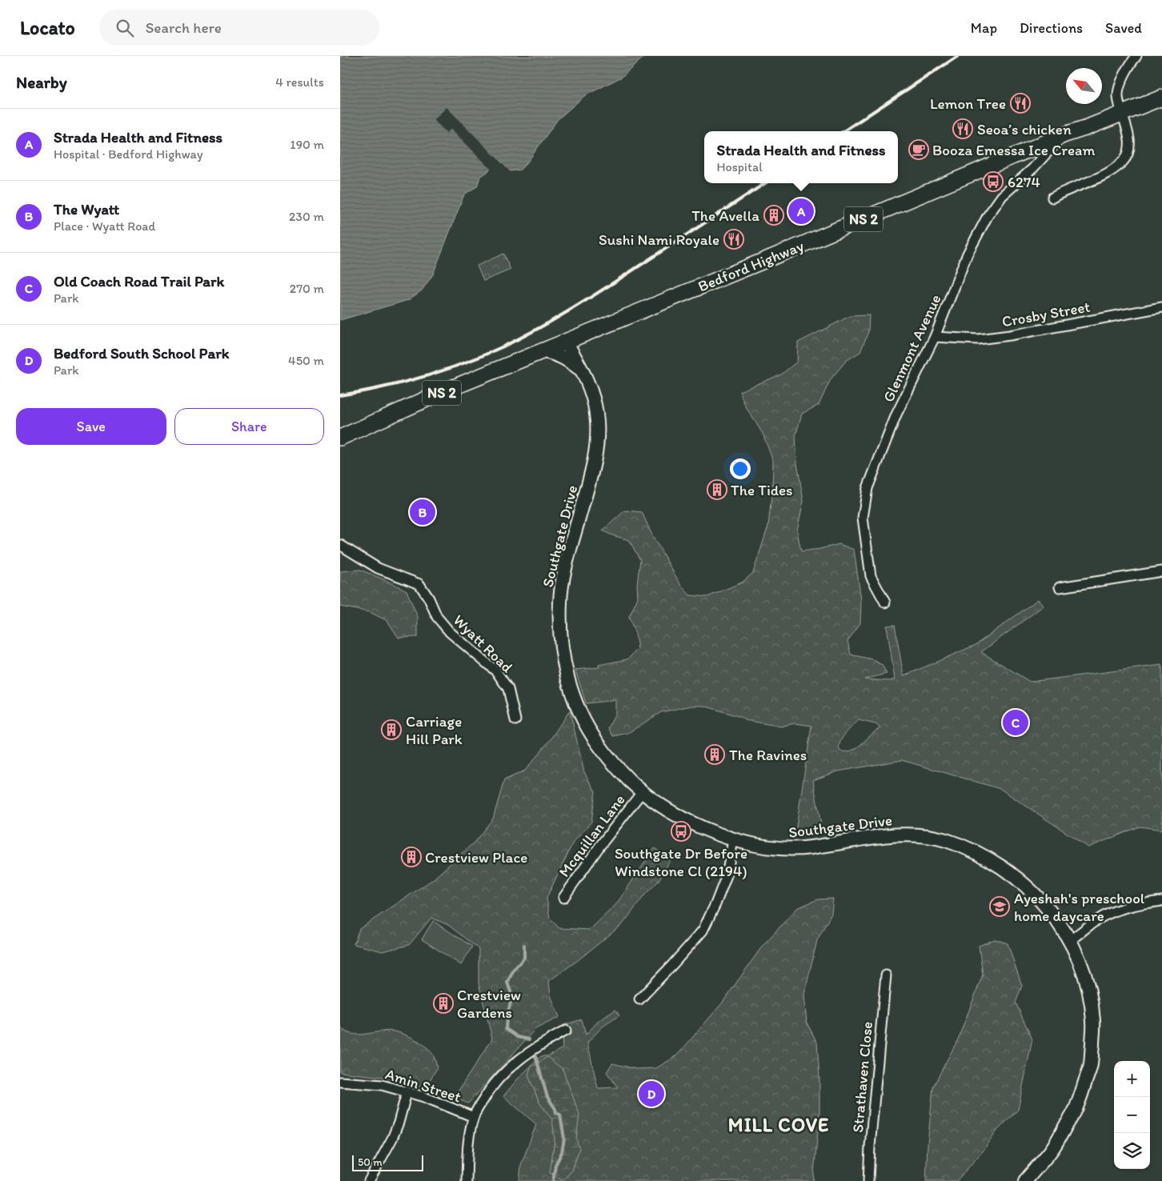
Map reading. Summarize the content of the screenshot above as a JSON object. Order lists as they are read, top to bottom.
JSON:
{
  "streets": {
    "main road": ["NS 2", "Bedford Highway"],
    "street": [
      "Crosby Street",
      "Glenmont Avenue",
      "Southgate Drive",
      "Wyatt Road",
      "Mcquillan Lane",
      "Strathaven Close",
      "Amin Street"
    ]
  },
  "crossings": [
    ["Bedford Highway", "Glenmont Avenue"],
    ["Bedford Highway", "Southgate Drive"],
    ["Crosby Street", "Glenmont Avenue"],
    ["Southgate Drive", "Mcquillan Lane"]
  ],
  "districts": ["MILL COVE"],
  "places": {
    "restaurant": ["Lemon Tree", "Seoa’s chicken", "Sushi Nami Royale"],
    "cafe": ["Booza Emessa Ice Cream"],
    "bus stop": ["6274", "Southgate Dr Before Windstone Cl (2194)"],
    "building": [
      "The Avella",
      "The Tides",
      "Carriage Hill Park",
      "The Ravines",
      "Crestview Place",
      "Crestview Gardens"
    ],
    "school or university": ["Ayeshah's preschool home daycare"]
  },
  "scale_bar": "50 m",
  "north": "top left",
  "page": {
    "header": "Locato",
    "search": "Search here",
    "nav": ["Map", "Directions", "Saved"],
    "heading": ["Nearby", "4 results"],
    "list": [
      {
        "mark": "A",
        "name": "Strada Health and Fitness",
        "note": "Hospital · Bedford Highway",
        "value": "190 m"
      },
      {
        "mark": "B",
        "name": "The Wyatt",
        "note": "Place · Wyatt Road",
        "value": "230 m"
      },
      {
        "mark": "C",
        "name": "Old Coach Road Trail Park",
        "note": "Park",
        "value": "270 m"
      },
      {
        "mark": "D",
        "name": "Bedford South School Park",
        "note": "Park",
        "value": "450 m"
      }
    ],
    "popup": ["Strada Health and Fitness", "Hospital"],
    "pins": [
      "A",
      "B",
      "C",
      "D"
    ],
    "buttons": ["Save", "Share"],
    "map_buttons": ["+", "−"],
    "scale": "50 m"
  }
}
